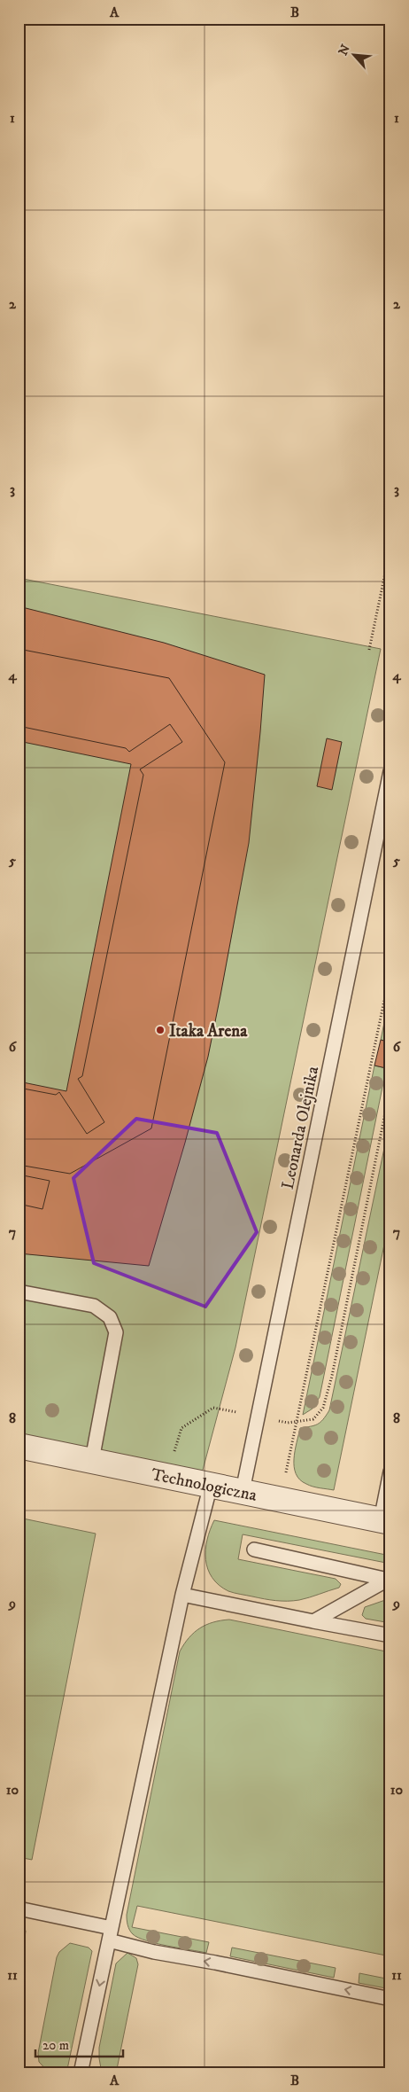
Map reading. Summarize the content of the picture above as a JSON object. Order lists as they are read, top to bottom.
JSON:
{
  "streets": {
    "street": ["Technologiczna"],
    "lane": ["Leonarda Olejnika"]
  },
  "crossings": [
    ["Leonarda Olejnika", "Technologiczna"]
  ],
  "places": ["Itaka Arena"],
  "scale_bar": "20 m",
  "north": "top left",
  "grid": {
    "columns": ["A", "B"],
    "rows": [
      "1",
      "2",
      "3",
      "4",
      "5",
      "6",
      "7",
      "8",
      "9",
      "10",
      "11"
    ]
  }
}
